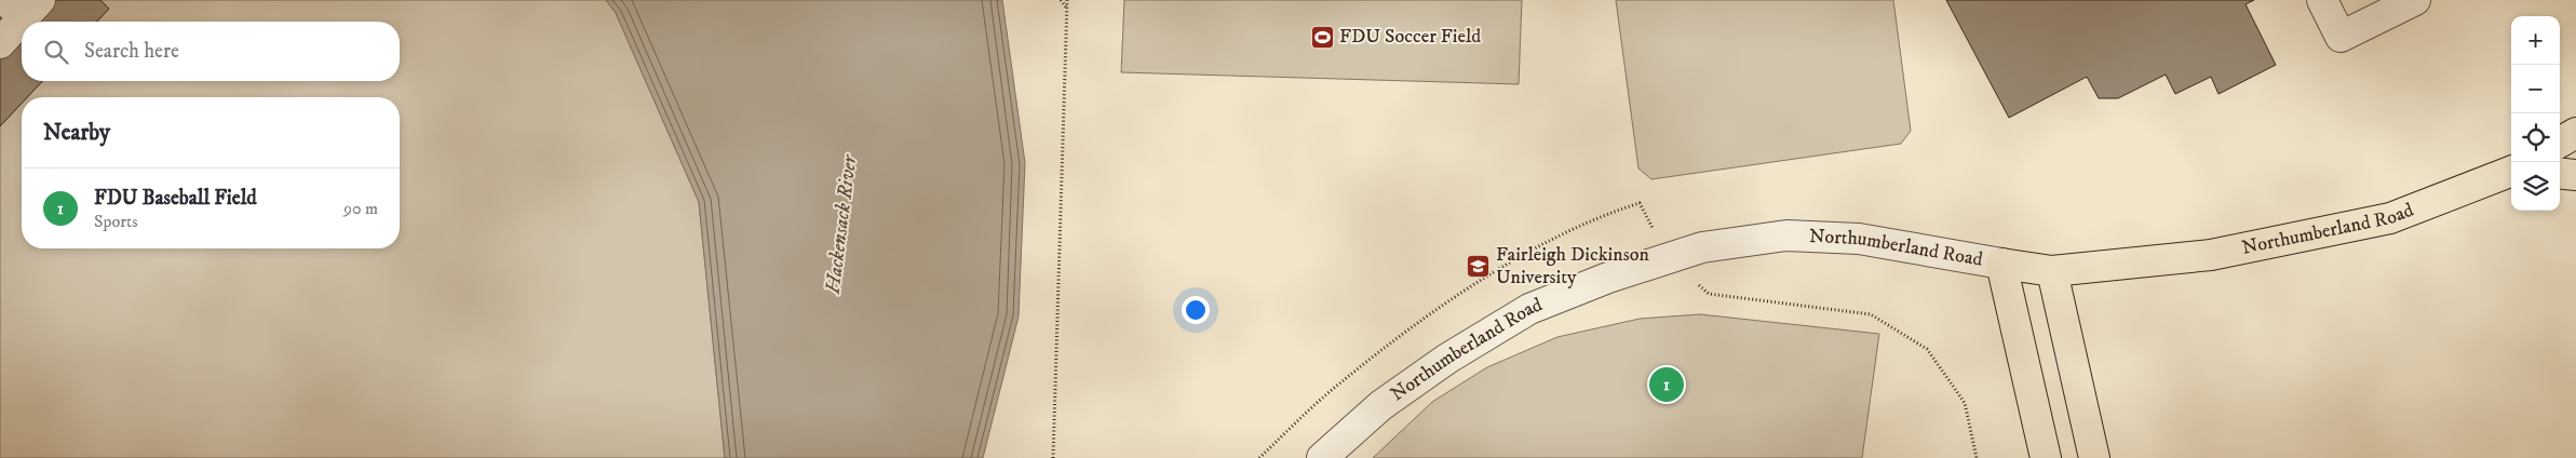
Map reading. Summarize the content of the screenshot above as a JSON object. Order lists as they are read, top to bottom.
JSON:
{
  "streets": {
    "main road": ["Northumberland Road"]
  },
  "water": ["Hackensack River"],
  "places": {
    "sports": ["FDU Soccer Field"],
    "school or university": ["Fairleigh Dickinson University"]
  },
  "page": {
    "map_buttons": ["+", "−"],
    "search": "Search here",
    "heading": "Nearby",
    "list": [
      {
        "mark": "1",
        "name": "FDU Baseball Field",
        "note": "Sports",
        "value": "90 m"
      }
    ],
    "pins": "1"
  }
}
